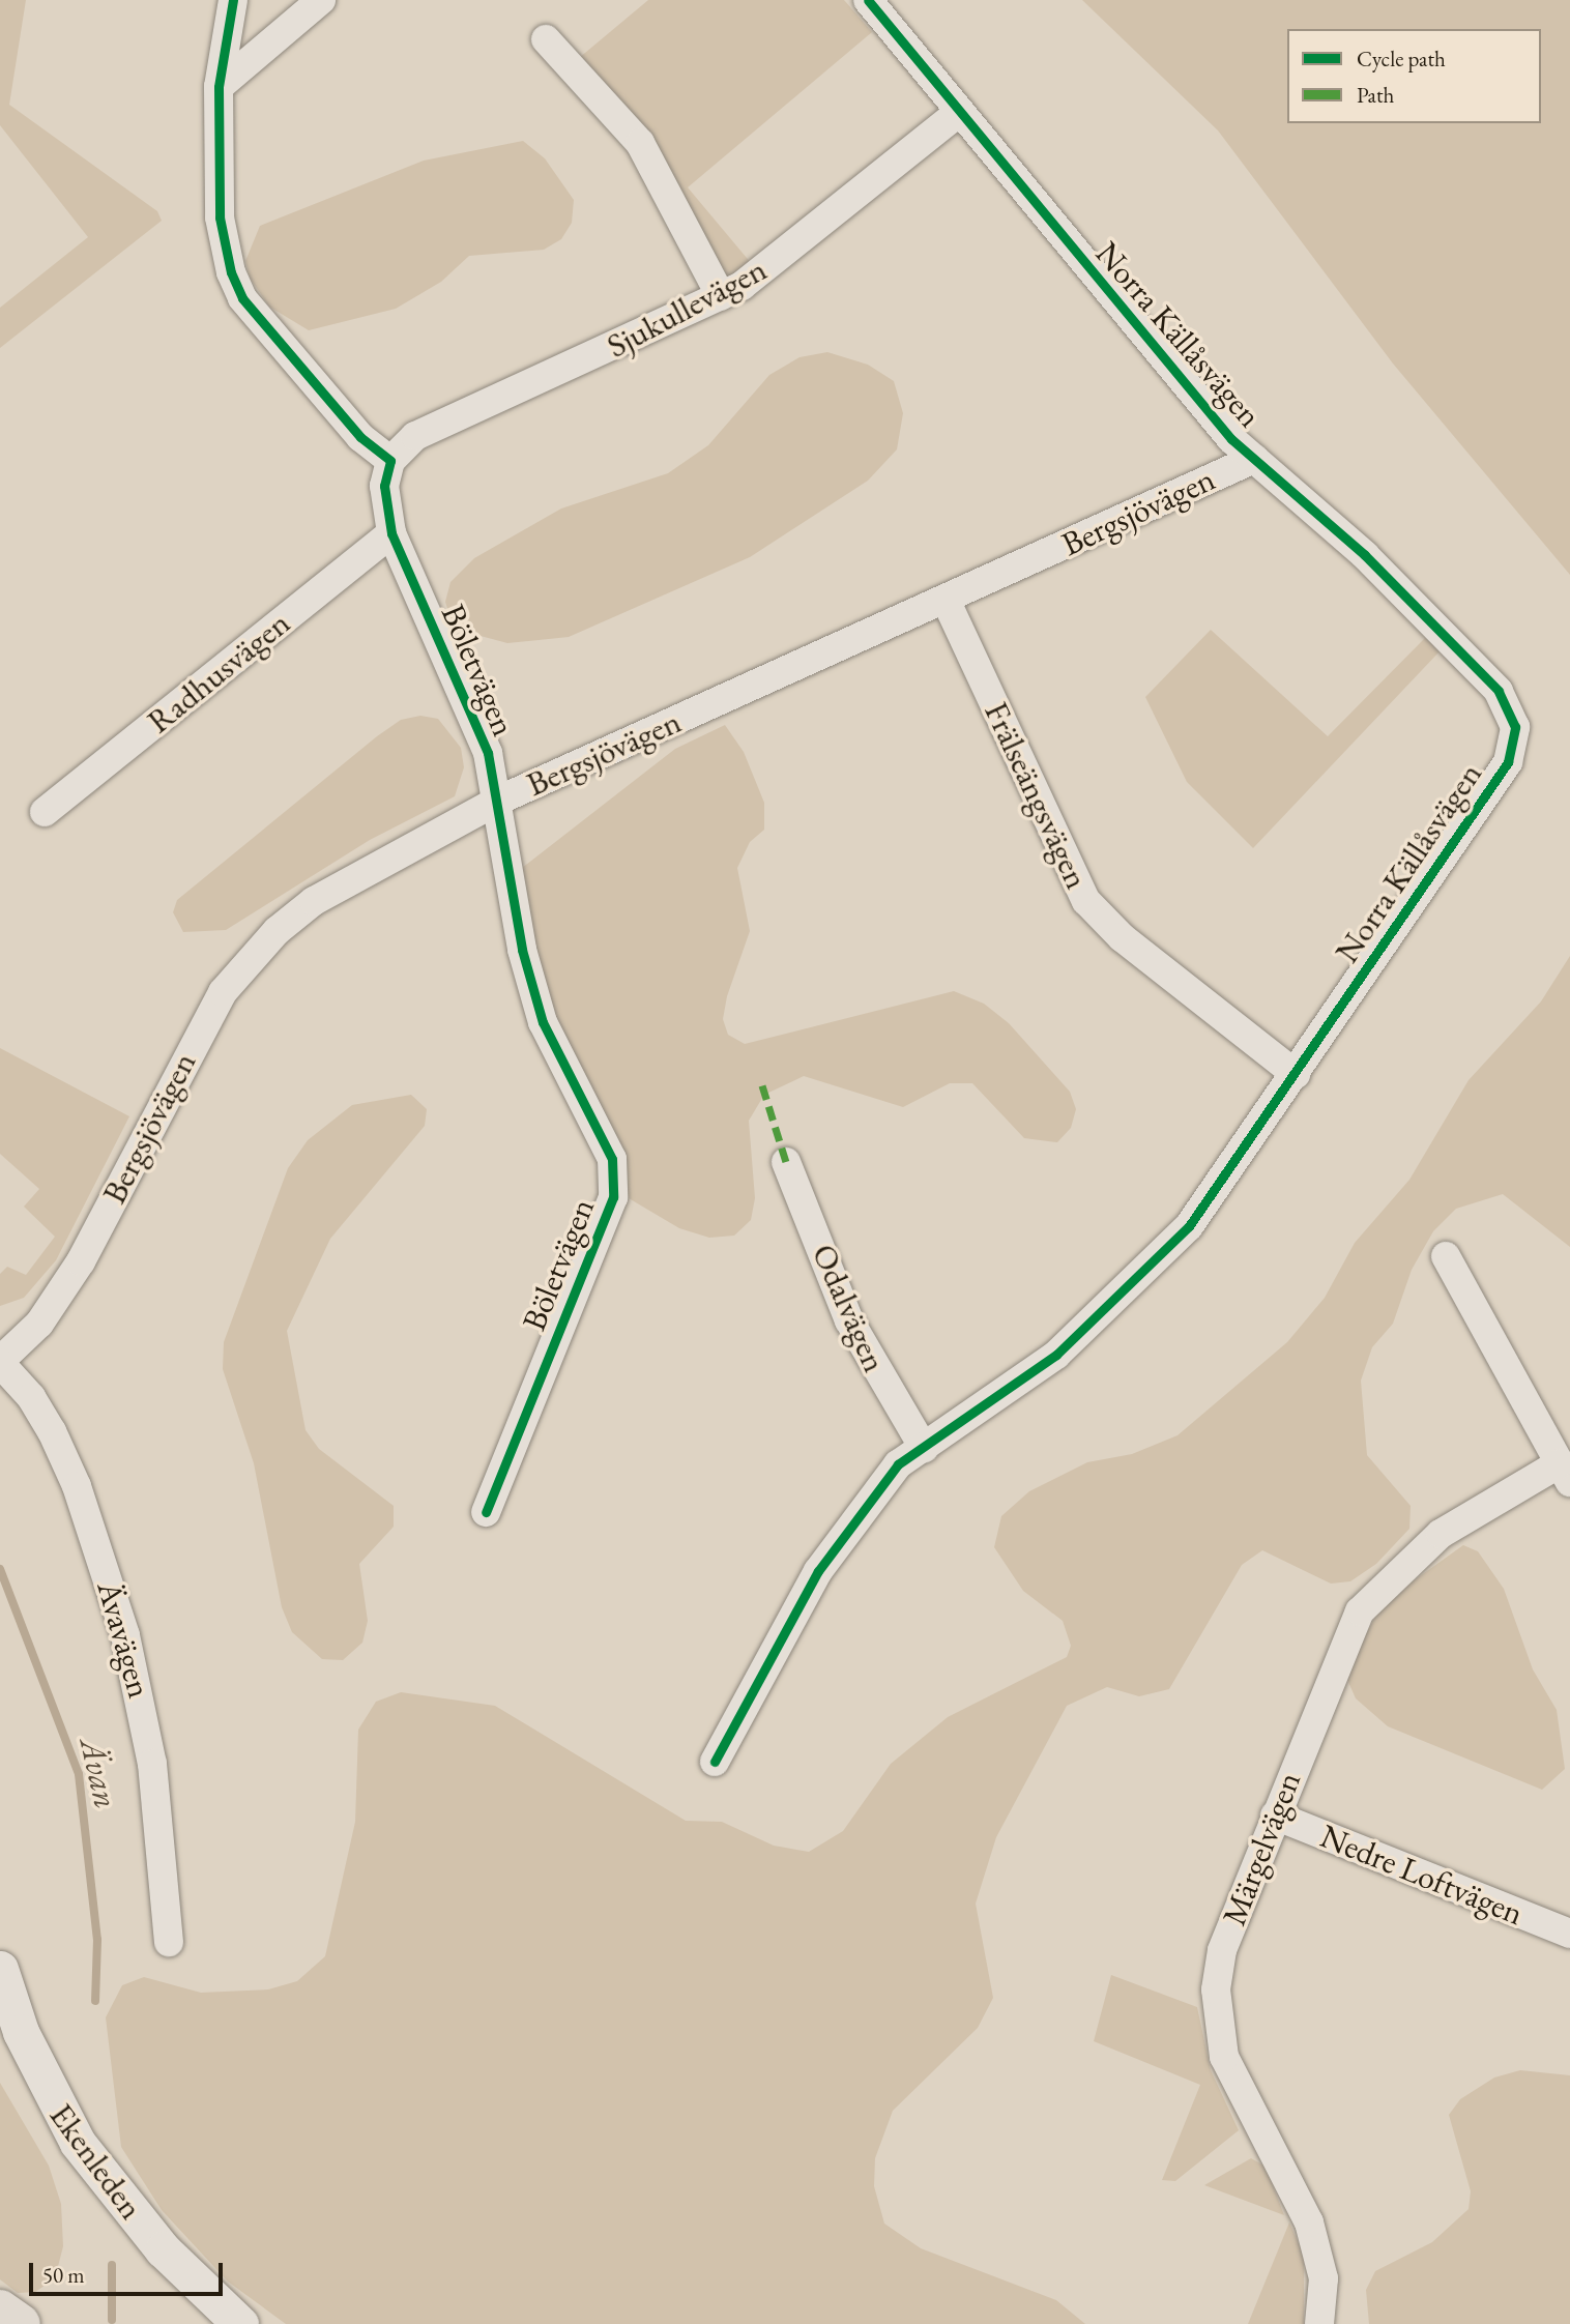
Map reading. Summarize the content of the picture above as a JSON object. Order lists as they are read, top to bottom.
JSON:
{
  "streets": {
    "street": [
      "Sjukullevägen",
      "Norra Källåsvägen",
      "Bergsjövägen",
      "Böletvägen",
      "Radhusvägen",
      "Frälseängsvägen",
      "Odalvägen",
      "Ävavägen",
      "Märgelvägen",
      "Nedre Loftvägen",
      "Ekenleden"
    ]
  },
  "crossings": [
    ["Sjukullevägen", "Norra Källåsvägen"],
    ["Sjukullevägen", "Böletvägen"],
    ["Norra Källåsvägen", "Bergsjövägen"],
    ["Norra Källåsvägen", "Frälseängsvägen"],
    ["Norra Källåsvägen", "Odalvägen"],
    ["Bergsjövägen", "Böletvägen"],
    ["Bergsjövägen", "Frälseängsvägen"],
    ["Bergsjövägen", "Ävavägen"],
    ["Böletvägen", "Radhusvägen"],
    ["Märgelvägen", "Nedre Loftvägen"]
  ],
  "water": ["Ävan"],
  "legend": ["Cycle path", "Path"],
  "scale_bar": "50 m"
}
